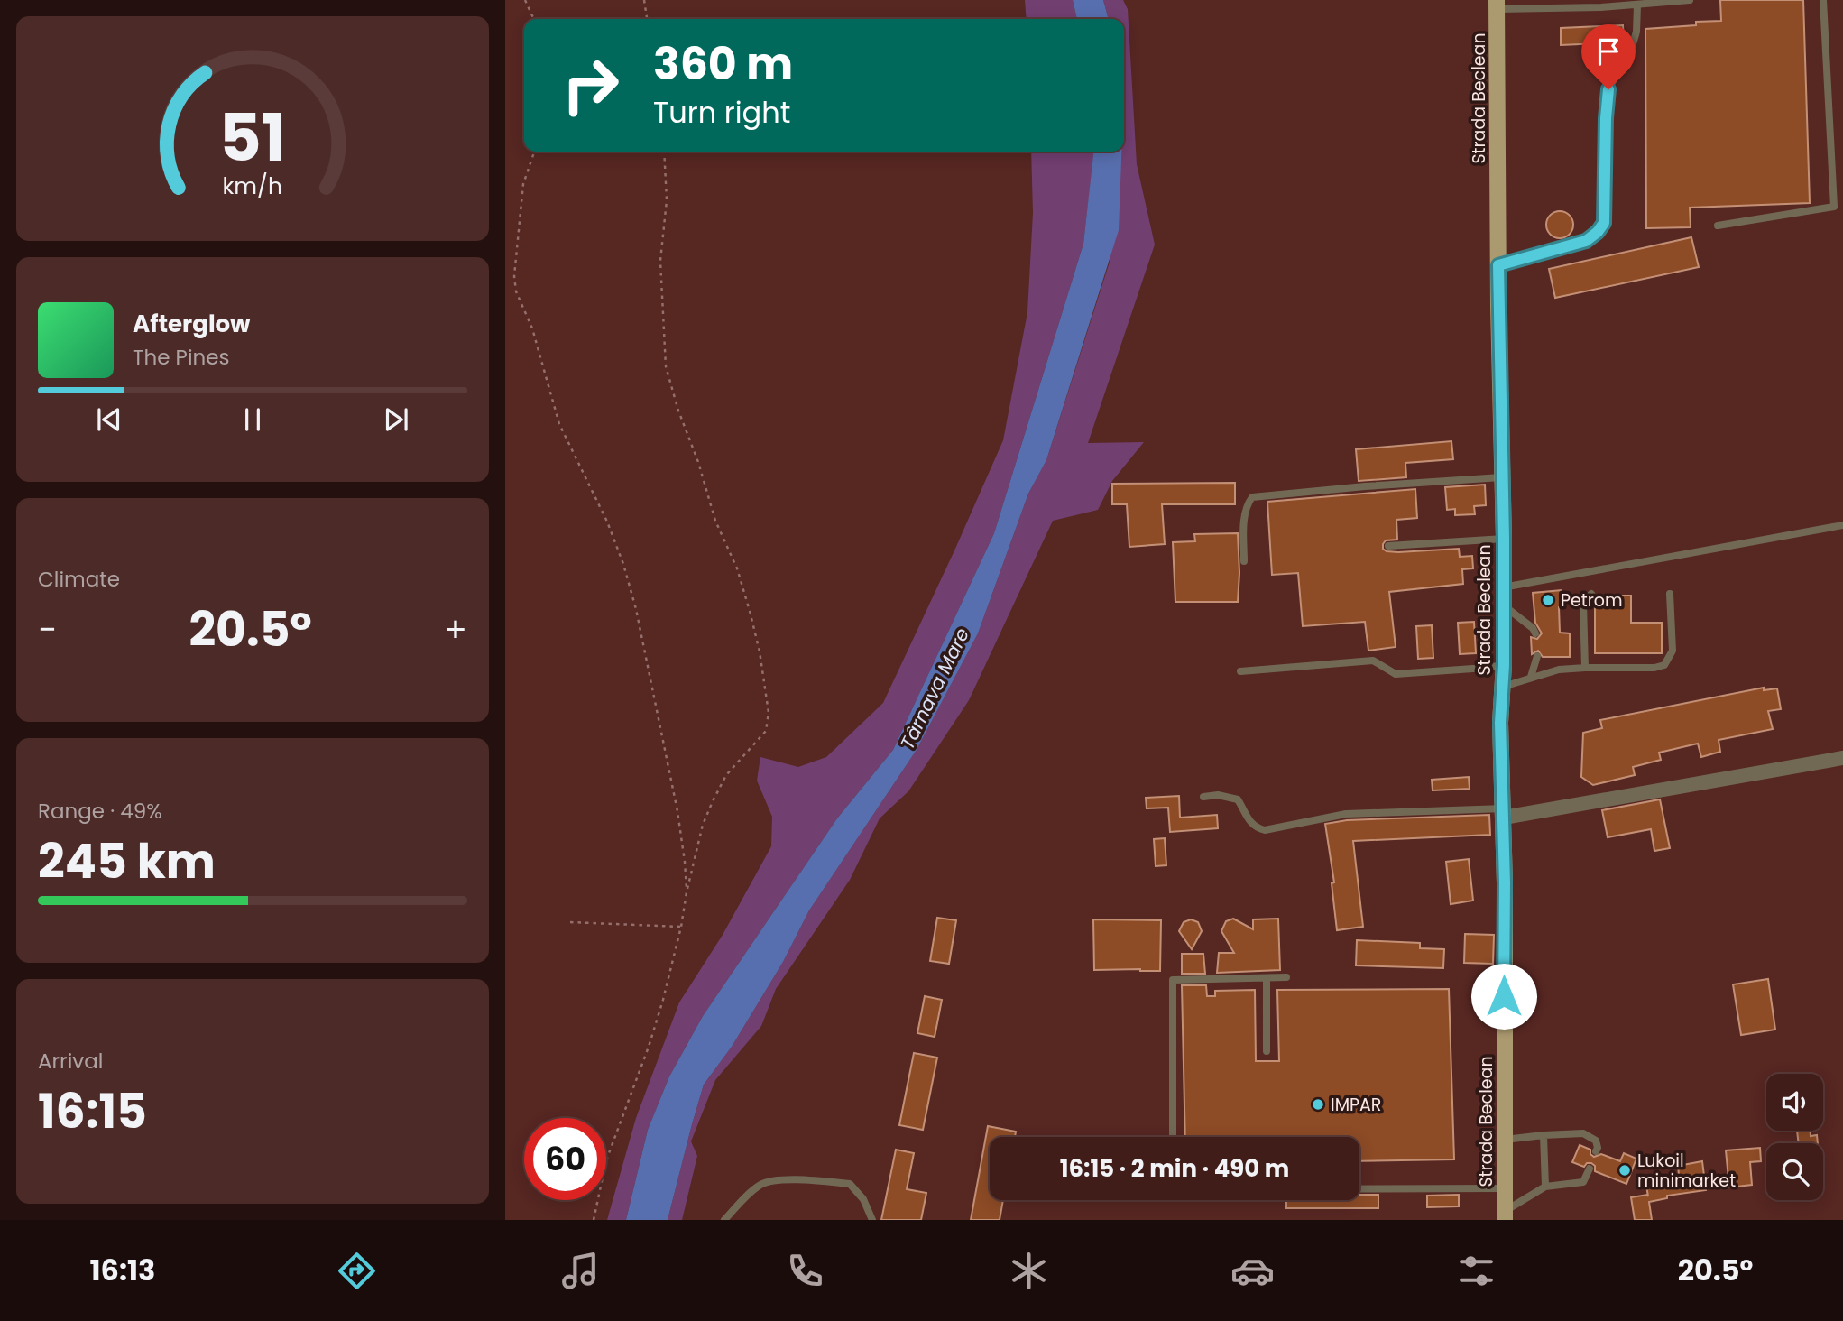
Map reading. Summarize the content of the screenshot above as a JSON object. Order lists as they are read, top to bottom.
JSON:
{
  "streets": {
    "main road": ["Strada Beclean"]
  },
  "water": ["Târnava Mare"],
  "places": ["Petrom", "IMPAR", "Lukoil minimarket"],
  "page": {
    "turn": ["360 m", "Turn right"],
    "song": ["Afterglow", "The Pines"],
    "tile": [
      "Climate",
      ["Range · 49%", "245 km"],
      ["Arrival", "16:15"]
    ],
    "heat": ["−", "20.5°", "+"],
    "limit": "60",
    "trip": "16:15 · 2 min · 490 m",
    "tabs": ["16:13", "20.5°"],
    "gauge": ["51", "km/h"]
  }
}
